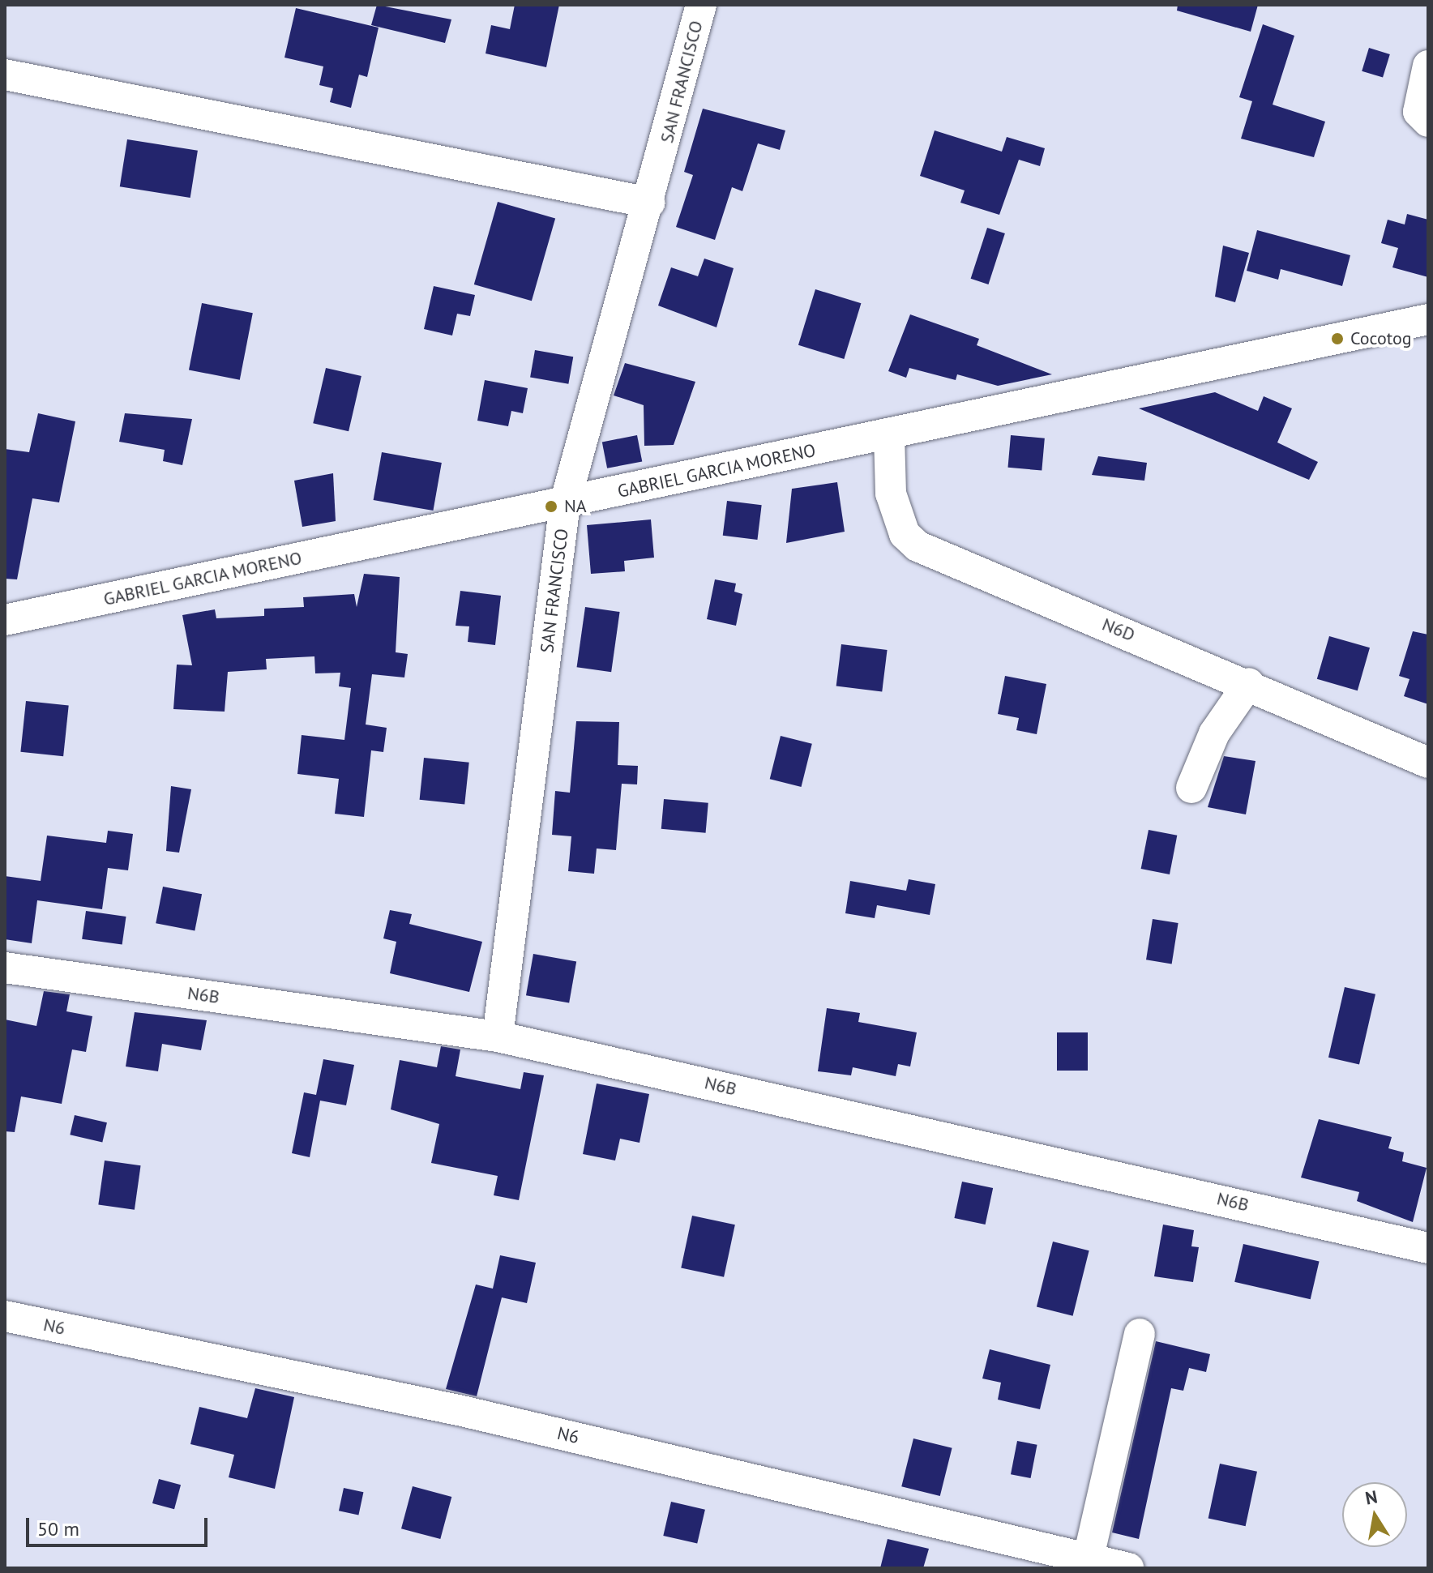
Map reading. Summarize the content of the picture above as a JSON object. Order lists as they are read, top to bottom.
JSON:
{
  "streets": {
    "street": [
      "SAN FRANCISCO",
      "GABRIEL GARCIA MORENO",
      "N6D",
      "N6B",
      "N6"
    ]
  },
  "crossings": [
    ["SAN FRANCISCO", "GABRIEL GARCIA MORENO"],
    ["SAN FRANCISCO", "N6B"],
    ["GABRIEL GARCIA MORENO", "N6D"]
  ],
  "places": ["Cocotog", "NA"],
  "scale_bar": "50 m",
  "north": "top"
}
